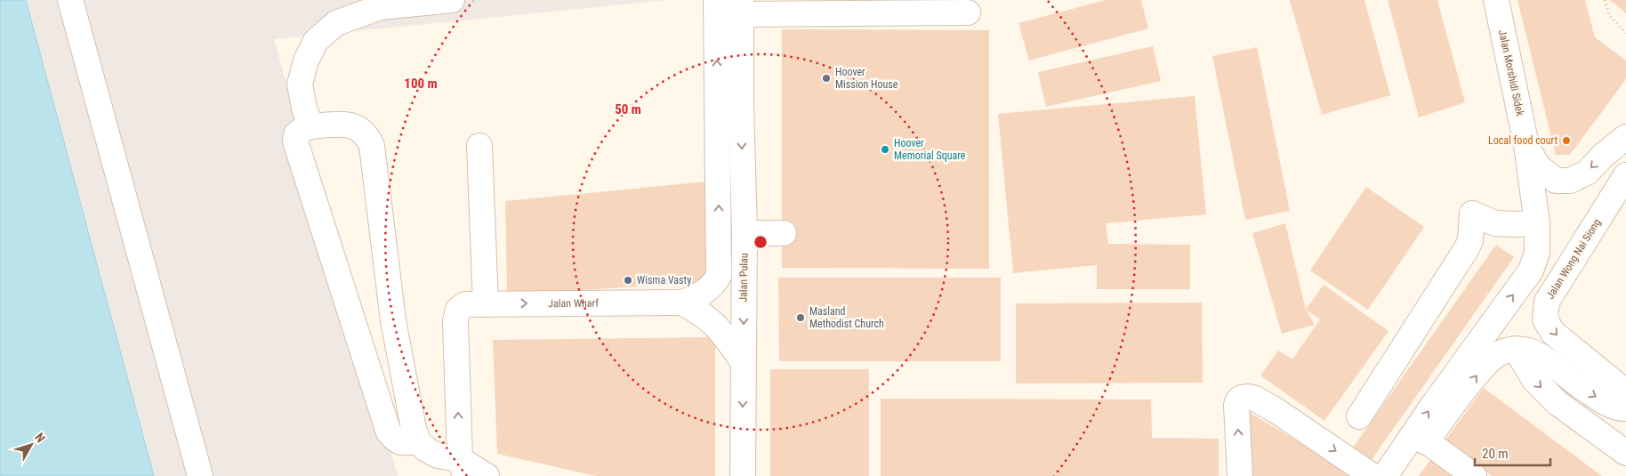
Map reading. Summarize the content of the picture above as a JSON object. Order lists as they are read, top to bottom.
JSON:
{
  "streets": {
    "street": [
      "Jalan Morshidi Sidek",
      "Jalan Wong Nai Siong",
      "Jalan Pulau",
      "Jalan Wharf"
    ]
  },
  "crossings": [
    ["Jalan Pulau", "Jalan Wharf"]
  ],
  "one_way": ["Jalan Pulau"],
  "places": [
    "Hoover Mission House",
    "Local food court",
    "Hoover Memorial Square",
    "Wisma Vasty",
    "Masland Methodist Church"
  ],
  "scale_bar": "20 m",
  "north": "top right",
  "rings": ["100 m", "50 m"]
}
